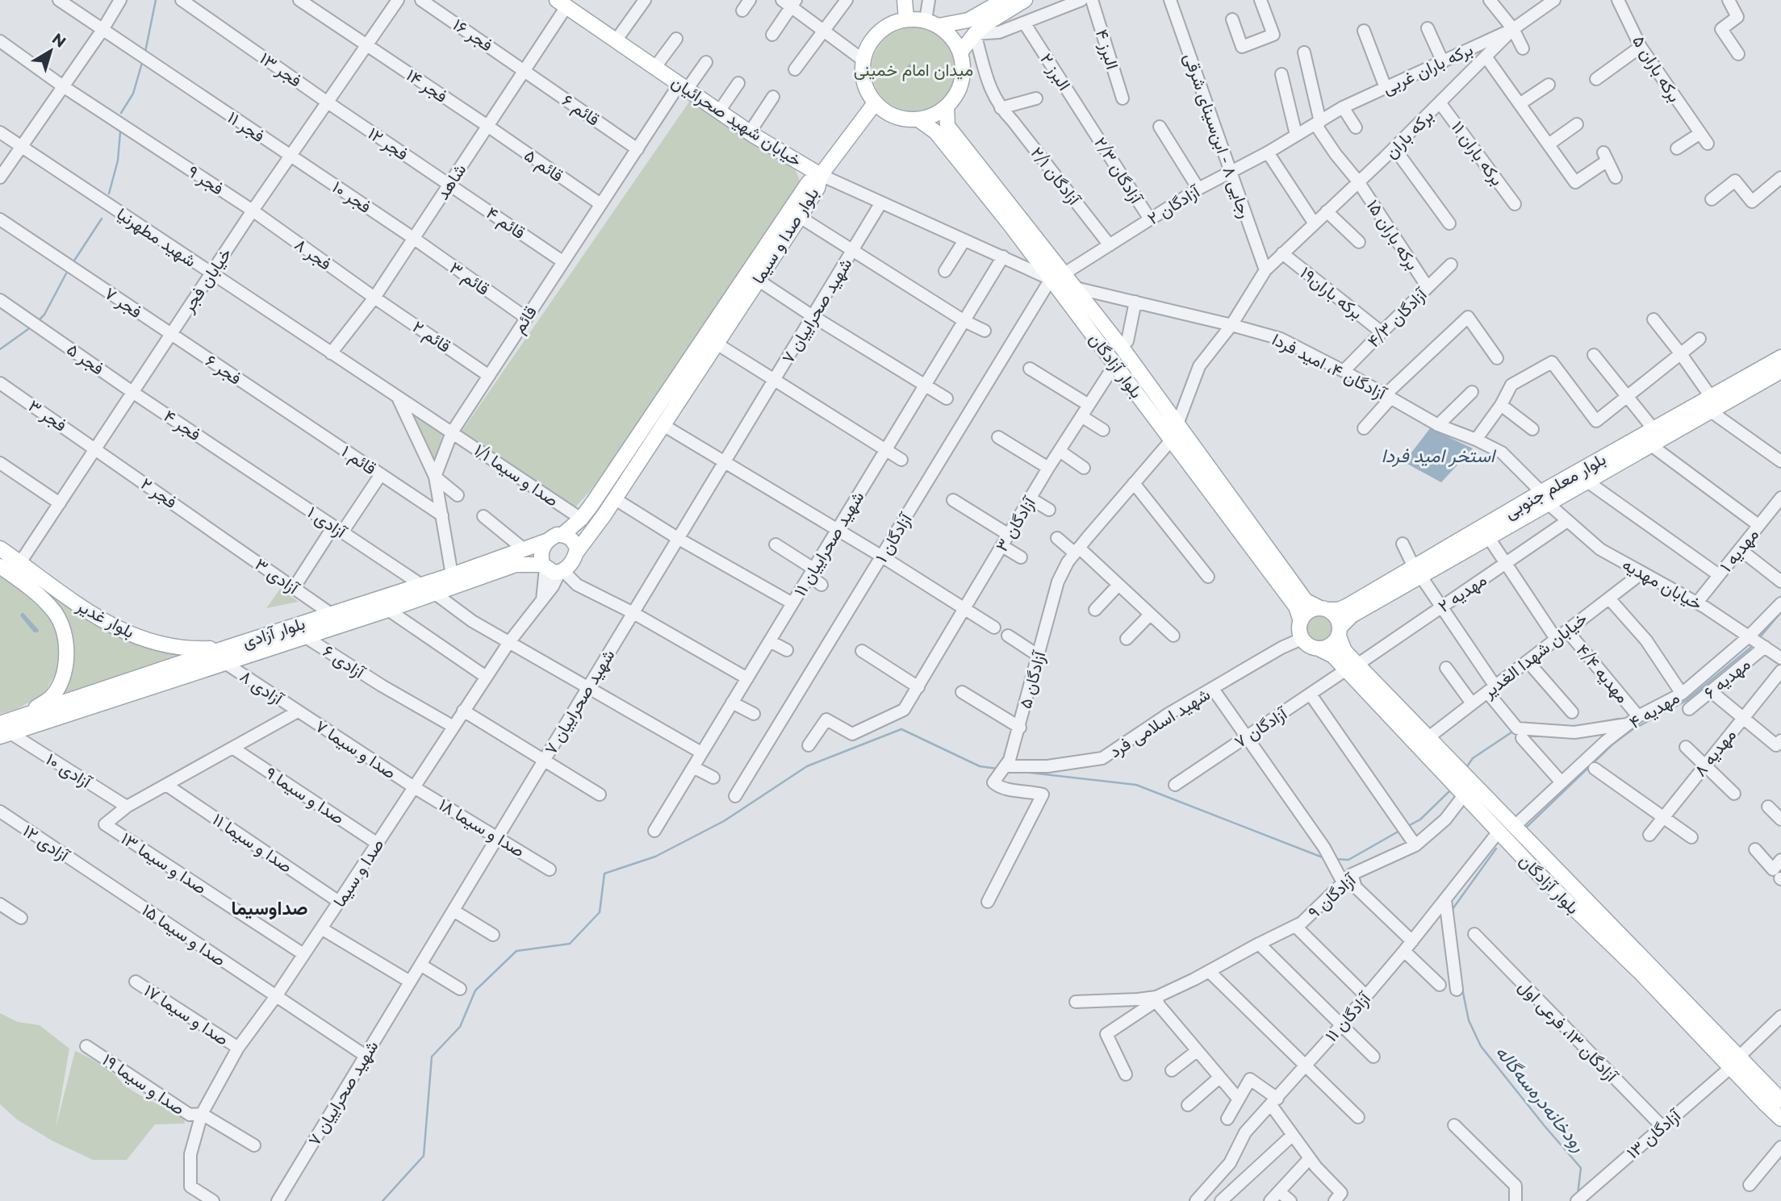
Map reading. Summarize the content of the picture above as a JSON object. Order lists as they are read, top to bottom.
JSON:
{
  "streets": {
    "main road": [
      "خیابان شهید صحرائیان",
      "بلوار صدا و سیما",
      "بلوار آزادگان",
      "بلوار معلم جنوبی",
      "بلوار غدیر",
      "بلوار آزادی"
    ],
    "street": [
      "فجر ۱۶",
      "البرز ۴",
      "برکه باران غربی",
      "برکه باران ۵",
      "فجر ۱۳",
      "البرز ۲",
      "فجر ۱۴",
      "قائم ۶",
      "فجر ۱۱",
      "برکه باران",
      "رجایی ۸ - ابن‌سینای شرقی",
      "فجر ۱۲",
      "برکه باران ۱۱",
      "قائم ۵",
      "آزادگان ۲/۳",
      "آزادگان ۲/۱",
      "فجر ۹",
      "شاهد",
      "فجر ۱۰",
      "آزادگان ۲",
      "قائم ۴",
      "برکه باران ۱۵",
      "شهید مطهرنیا",
      "فجر ۸",
      "قائم ۳",
      "خیابان فجر",
      "برکه باران۱۹",
      "فجر ۷",
      "شهید صحراییان ۷",
      "آزادگان ۴/۳",
      "قائم",
      "قائم ۲",
      "فجر ۵",
      "آزادگان ۴، امید فردا",
      "فجر ۶",
      "فجر ۳",
      "فجر ۴",
      "قائم ۱",
      "صدا و سیما ۱/۱",
      "فجر ۲",
      "آزادی ۱",
      "آزادگان ۳",
      "آزادگان ۱",
      "شهید صحراییان ۱۱",
      "مهدیه ۱",
      "آزادی ۳",
      "خیابان مهدیه",
      "مهدیه ۲",
      "خیابان شهدا الغدیر",
      "آزادی ۶",
      "مهدیه ۴/۴",
      "مهدیه ۶",
      "آزادگان ۵",
      "آزادی ۸",
      "مهدیه ۴",
      "شهید اسلامی فرد",
      "آزادگان ۷",
      "صدا و سیما ۷",
      "مهدیه ۸",
      "آزادی ۱۰",
      "صدا و سیما ۹",
      "صدا و سیما ۱۸",
      "آزادی ۱۲",
      "صدا و سیما ۱۱",
      "صدا و سیما ۱۳",
      "صدا و سیما",
      "آزادگان ۹",
      "صدا و سیما ۱۵",
      "صدا و سیما ۱۷",
      "آزادگان ۱۱",
      "آزادگان ۱۳، فرعی اول",
      "صدا و سیما ۱۹",
      "آزادگان ۱۳"
    ]
  },
  "crossings": [
    ["فجر ۱۶", "قائم ۶"],
    ["فجر ۱۶", "شاهد"],
    ["برکه باران غربی", "برکه باران"],
    ["برکه باران غربی", "آزادگان ۲"],
    ["فجر ۱۳", "فجر ۱۲"],
    ["فجر ۱۳", "خیابان فجر"],
    ["البرز ۲", "آزادگان ۲/۳"],
    ["فجر ۱۴", "قائم ۵"],
    ["فجر ۱۴", "شاهد"],
    ["فجر ۱۴", "خیابان فجر"],
    ["قائم ۶", "شاهد"],
    ["قائم ۶", "قائم"],
    ["خیابان شهید صحرائیان", "شاهد"],
    ["خیابان شهید صحرائیان", "بلوار صدا و سیما"],
    ["خیابان شهید صحرائیان", "شهید صحراییان ۷"],
    ["خیابان شهید صحرائیان", "قائم"],
    ["خیابان شهید صحرائیان", "بلوار آزادگان"],
    ["خیابان شهید صحرائیان", "آزادگان ۱"],
    ["خیابان شهید صحرائیان", "شهید صحراییان ۱۱"],
    ["فجر ۱۱", "فجر ۱۰"],
    ["فجر ۱۱", "خیابان فجر"],
    ["برکه باران", "رجایی ۸ - ابن‌سینای شرقی"],
    ["برکه باران", "برکه باران ۱۱"],
    ["برکه باران", "برکه باران ۱۵"],
    ["برکه باران", "برکه باران۱۹"],
    ["برکه باران", "بلوار آزادگان"],
    ["برکه باران", "آزادگان ۴، امید فردا"],
    ["رجایی ۸ - ابن‌سینای شرقی", "آزادگان ۲"],
    ["فجر ۱۲", "شاهد"],
    ["فجر ۱۲", "قائم ۴"],
    ["فجر ۱۲", "خیابان فجر"],
    ["قائم ۵", "شاهد"],
    ["قائم ۵", "قائم"],
    ["آزادگان ۲/۳", "آزادگان ۲"],
    ["آزادگان ۲/۱", "آزادگان ۲"],
    ["فجر ۹", "فجر ۸"],
    ["فجر ۹", "خیابان فجر"],
    ["شاهد", "فجر ۱۰"],
    ["شاهد", "قائم ۴"],
    ["شاهد", "شهید مطهرنیا"],
    ["شاهد", "فجر ۸"],
    ["شاهد", "قائم ۳"],
    ["شاهد", "قائم ۲"],
    ["فجر ۱۰", "قائم ۳"],
    ["فجر ۱۰", "خیابان فجر"],
    ["آزادگان ۲", "برکه باران ۱۵"],
    ["آزادگان ۲", "بلوار آزادگان"],
    ["قائم ۴", "قائم"],
    ["برکه باران ۱۵", "آزادگان ۴/۳"],
    ["بلوار صدا و سیما", "صدا و سیما ۱/۱"],
    ["بلوار صدا و سیما", "بلوار آزادی"],
    ["بلوار صدا و سیما", "صدا و سیما"],
    ["شهید مطهرنیا", "خیابان فجر"],
    ["شهید مطهرنیا", "قائم"],
    ["شهید مطهرنیا", "صدا و سیما ۱/۱"],
    ["فجر ۸", "خیابان فجر"],
    ["فجر ۸", "قائم ۲"],
    ["قائم ۳", "قائم"],
    ["خیابان فجر", "فجر ۷"],
    ["خیابان فجر", "فجر ۵"],
    ["خیابان فجر", "فجر ۶"],
    ["خیابان فجر", "فجر ۳"],
    ["خیابان فجر", "فجر ۴"],
    ["خیابان فجر", "فجر ۲"],
    ["خیابان فجر", "بلوار غدیر"],
    ["برکه باران۱۹", "آزادگان ۴/۳"],
    ["فجر ۷", "فجر ۶"],
    ["شهید صحراییان ۷", "صدا و سیما ۱۸"],
    ["شهید صحراییان ۷", "صدا و سیما ۱۵"],
    ["آزادگان ۴/۳", "آزادگان ۴، امید فردا"],
    ["قائم", "قائم ۲"],
    ["قائم", "صدا و سیما ۱/۱"],
    ["فجر ۵", "فجر ۴"],
    ["بلوار آزادگان", "آزادگان ۴، امید فردا"],
    ["بلوار آزادگان", "بلوار معلم جنوبی"],
    ["بلوار آزادگان", "آزادگان ۳"],
    ["بلوار آزادگان", "آزادگان ۱"],
    ["بلوار آزادگان", "مهدیه ۲"],
    ["بلوار آزادگان", "خیابان شهدا الغدیر"],
    ["بلوار آزادگان", "آزادگان ۵"],
    ["بلوار آزادگان", "مهدیه ۴"],
    ["بلوار آزادگان", "شهید اسلامی فرد"],
    ["بلوار آزادگان", "آزادگان ۷"],
    ["بلوار آزادگان", "آزادگان ۹"],
    ["بلوار آزادگان", "آزادگان ۱۱"],
    ["بلوار آزادگان", "آزادگان ۱۳"],
    ["آزادگان ۴، امید فردا", "بلوار معلم جنوبی"],
    ["آزادگان ۴، امید فردا", "خیابان مهدیه"],
    ["فجر ۶", "قائم ۱"],
    ["فجر ۳", "فجر ۲"],
    ["فجر ۴", "آزادی ۱"],
    ["بلوار معلم جنوبی", "خیابان مهدیه"],
    ["بلوار معلم جنوبی", "شهید اسلامی فرد"],
    ["فجر ۲", "آزادی ۳"],
    ["آزادی ۱", "بلوار آزادی"],
    ["مهدیه ۱", "خیابان مهدیه"],
    ["آزادی ۳", "بلوار آزادی"],
    ["خیابان مهدیه", "مهدیه ۲"],
    ["خیابان مهدیه", "خیابان شهدا الغدیر"],
    ["خیابان مهدیه", "مهدیه ۶"],
    ["خیابان مهدیه", "مهدیه ۴"],
    ["مهدیه ۲", "آزادگان ۷"],
    ["بلوار غدیر", "بلوار آزادی"],
    ["بلوار آزادی", "آزادی ۶"],
    ["بلوار آزادی", "آزادی ۸"],
    ["بلوار آزادی", "آزادی ۱۰"],
    ["بلوار آزادی", "صدا و سیما"],
    ["خیابان شهدا الغدیر", "مهدیه ۴/۴"],
    ["آزادی ۶", "صدا و سیما"],
    ["مهدیه ۴/۴", "مهدیه ۴"],
    ["آزادگان ۵", "شهید اسلامی فرد"],
    ["آزادی ۸", "صدا و سیما ۷"],
    ["صدا و سیما ۷", "صدا و سیما ۱۸"],
    ["صدا و سیما ۷", "صدا و سیما"],
    ["آزادی ۱۰", "صدا و سیما ۱۳"],
    ["صدا و سیما ۹", "صدا و سیما"],
    ["صدا و سیما ۱۸", "صدا و سیما"],
    ["آزادی ۱۲", "صدا و سیما ۱۵"],
    ["صدا و سیما ۱۱", "صدا و سیما"],
    ["صدا و سیما ۱۳", "صدا و سیما"],
    ["صدا و سیما", "صدا و سیما ۱۵"],
    ["صدا و سیما", "صدا و سیما ۱۷"],
    ["صدا و سیما", "صدا و سیما ۱۹"],
    ["آزادگان ۱۳، فرعی اول", "آزادگان ۱۳"]
  ],
  "districts": ["صداوسیما"],
  "water": ["استخر امید فردا", "رودخانه‌دره‌سه‌گاله"],
  "parks": ["میدان امام خمینی"],
  "north": "top right"
}
